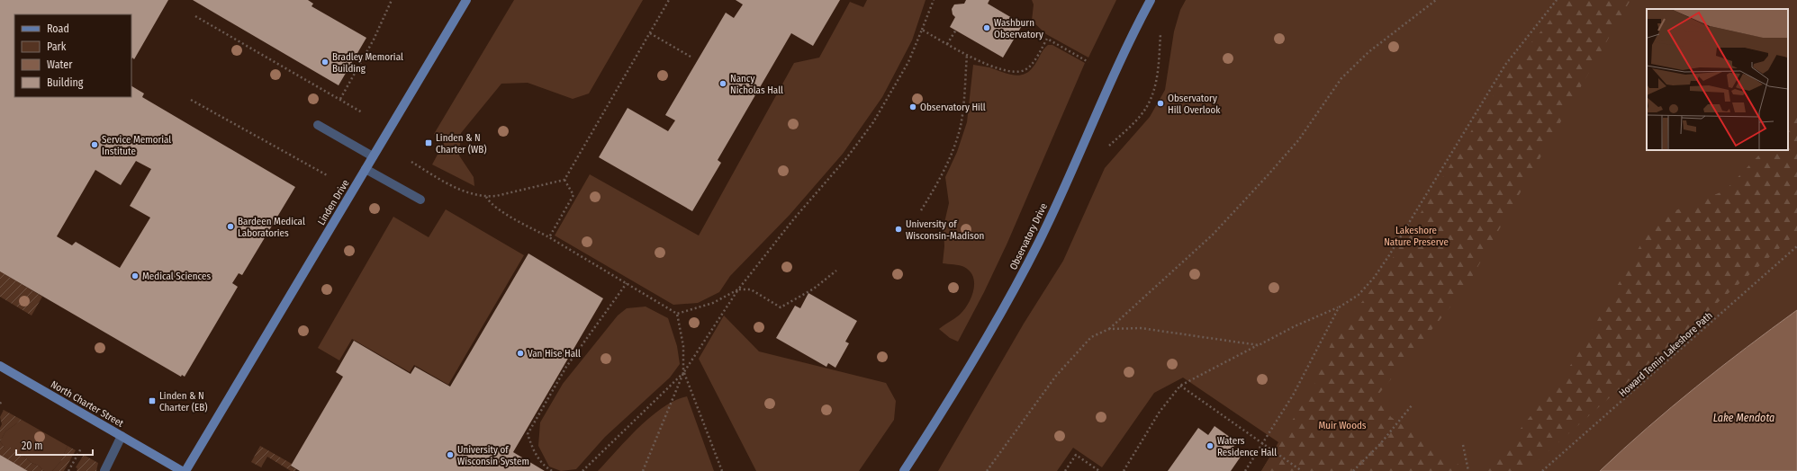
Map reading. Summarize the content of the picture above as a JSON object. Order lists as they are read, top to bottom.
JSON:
{
  "streets": {
    "street": ["Linden Drive", "Observatory Drive", "North Charter Street"],
    "path": ["Howard Temin Lakeshore Path"]
  },
  "water": ["Lake Mendota"],
  "parks": ["Lakeshore Nature Preserve", "Muir Woods"],
  "places": {
    "other": [
      "Washburn Observatory",
      "Bradley Memorial Building",
      "Nancy Nicholas Hall",
      "Observatory Hill Overlook",
      "Observatory Hill",
      "Service Memorial Institute",
      "Bardeen Medical Laboratories",
      "University of Wisconsin-Madison",
      "Medical Sciences",
      "Van Hise Hall",
      "Waters Residence Hall",
      "University of Wisconsin System"
    ],
    "transit": ["Linden & N Charter (WB)", "Linden & N Charter (EB)"]
  },
  "legend": [
    "Road",
    "Park",
    "Water",
    "Building"
  ],
  "scale_bar": "20 m"
}
